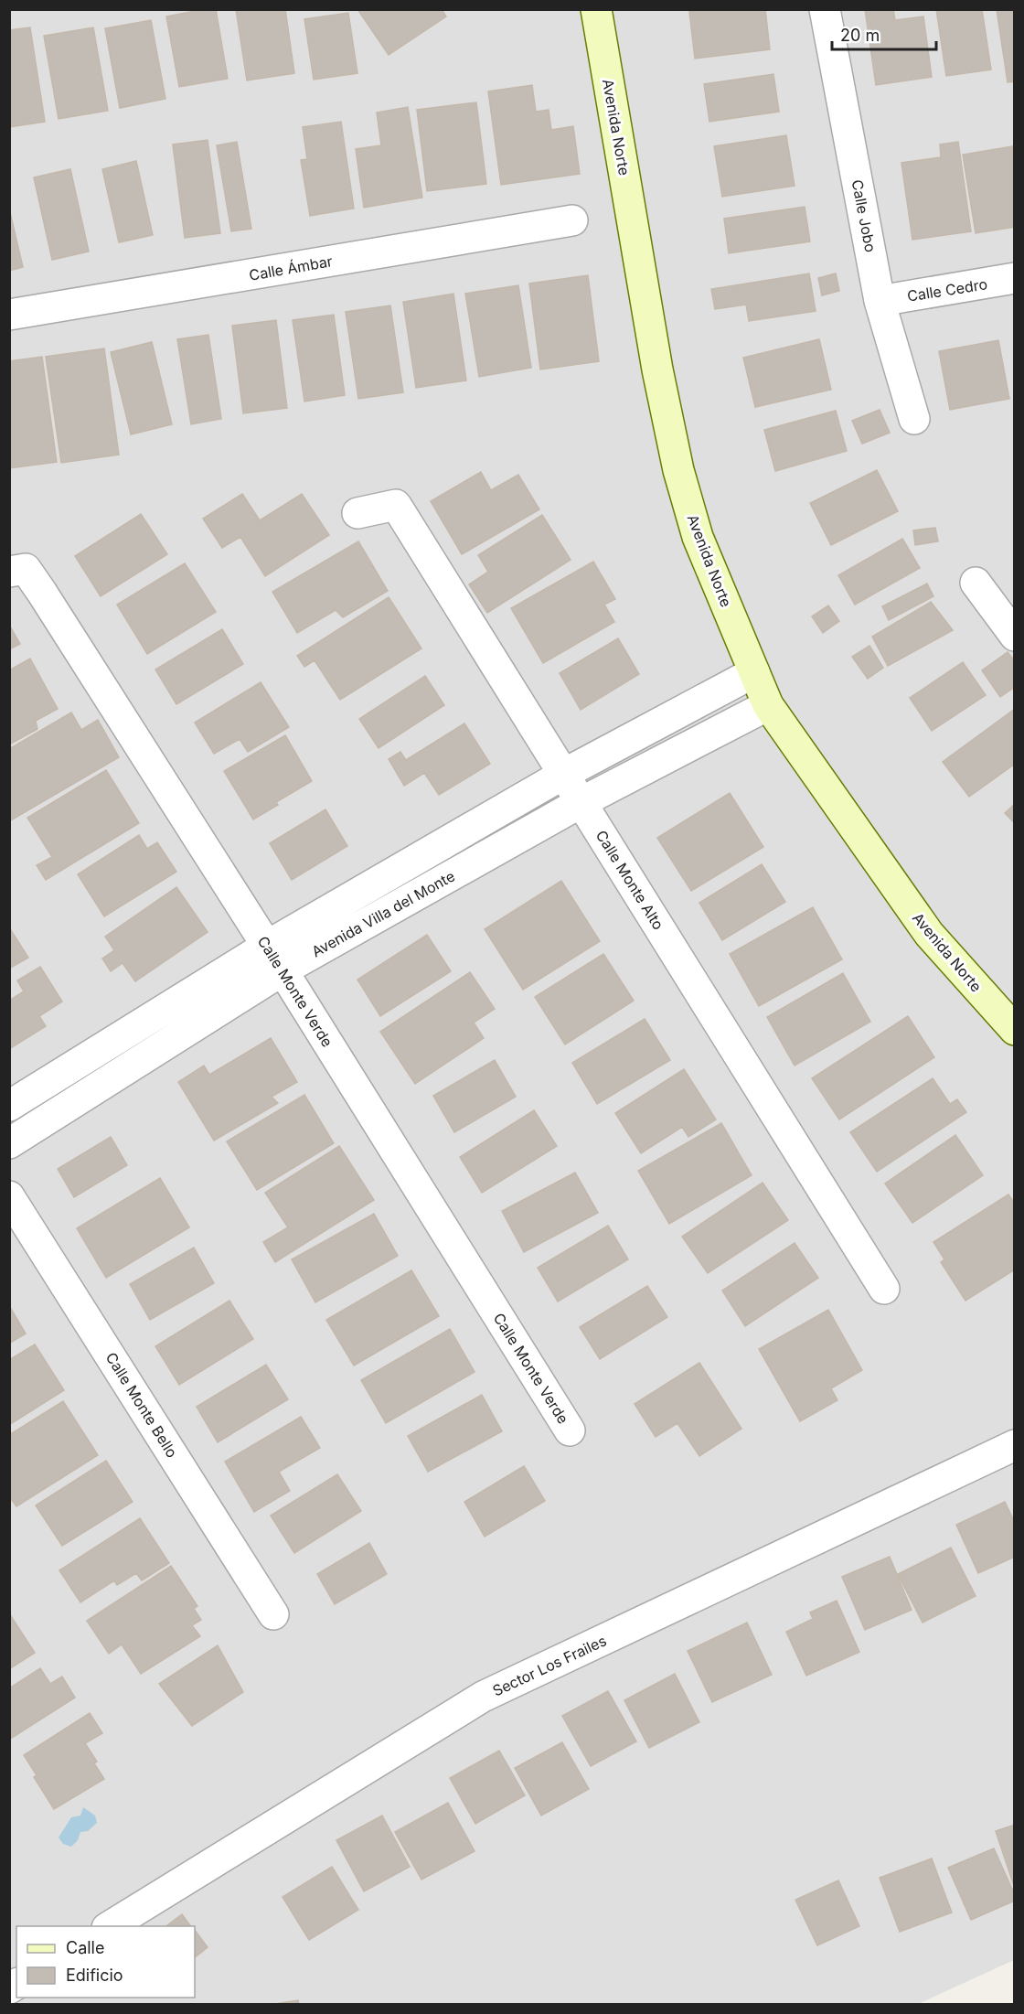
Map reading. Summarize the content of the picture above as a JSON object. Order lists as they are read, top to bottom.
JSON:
{
  "streets": {
    "street": [
      "Avenida Norte",
      "Calle Jobo",
      "Calle Ámbar",
      "Calle Cedro",
      "Calle Monte Alto",
      "Avenida Villa del Monte",
      "Calle Monte Verde",
      "Calle Monte Bello",
      "Sector Los Frailes"
    ]
  },
  "crossings": [
    ["Avenida Norte", "Avenida Villa del Monte"],
    ["Calle Jobo", "Calle Cedro"],
    ["Calle Monte Alto", "Avenida Villa del Monte"],
    ["Avenida Villa del Monte", "Calle Monte Verde"]
  ],
  "legend": ["Calle", "Edificio"],
  "scale_bar": "20 m"
}
